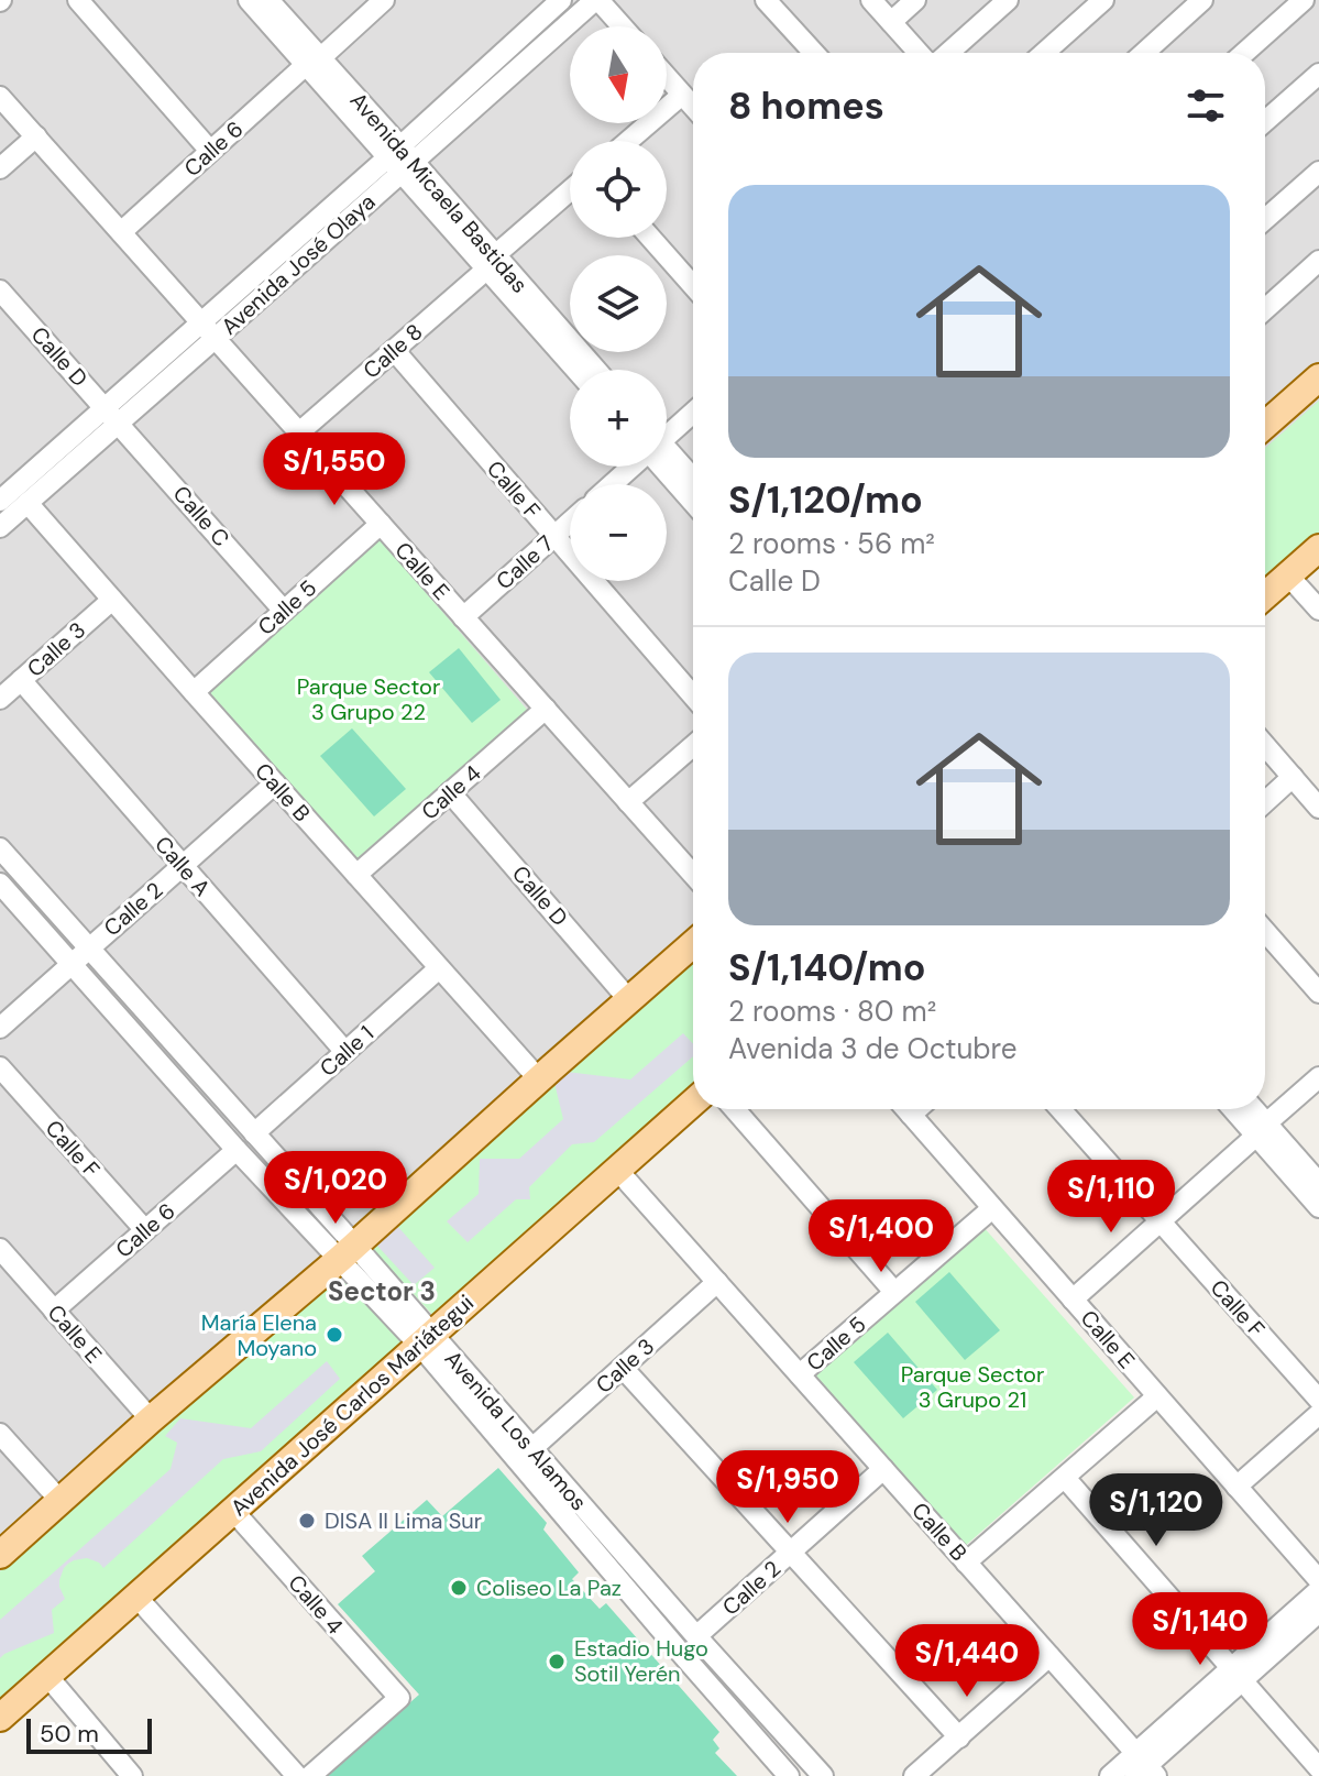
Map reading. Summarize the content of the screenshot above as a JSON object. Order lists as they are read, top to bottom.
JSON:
{
  "streets": {
    "main road": ["Avenida José Carlos Mariátegui"],
    "street": [
      "Calle 6",
      "Avenida Micaela Bastidas",
      "Avenida José Olaya",
      "Calle 8",
      "Calle D",
      "Calle F",
      "Calle C",
      "Calle 7",
      "Calle E",
      "Calle 5",
      "Calle 3",
      "Calle B",
      "Calle 4",
      "Calle A",
      "Calle 2",
      "Calle 1",
      "Avenida Los Alamos"
    ]
  },
  "crossings": [
    ["Calle 6", "Avenida Micaela Bastidas"],
    ["Calle 6", "Calle F"],
    ["Calle 6", "Calle E"],
    ["Calle 6", "Avenida Los Alamos"],
    ["Avenida Micaela Bastidas", "Avenida José Olaya"],
    ["Avenida Micaela Bastidas", "Calle 8"],
    ["Avenida José Olaya", "Calle D"],
    ["Avenida José Olaya", "Calle C"],
    ["Avenida José Olaya", "Calle E"],
    ["Avenida José Olaya", "Calle B"],
    ["Calle 8", "Calle F"],
    ["Calle 8", "Calle E"],
    ["Calle D", "Calle C"],
    ["Calle D", "Calle 4"],
    ["Calle F", "Calle 7"],
    ["Calle C", "Calle 5"],
    ["Calle 7", "Calle E"],
    ["Calle E", "Calle 5"],
    ["Calle E", "Calle 4"],
    ["Calle 5", "Calle B"],
    ["Calle 3", "Calle B"],
    ["Calle 3", "Calle A"],
    ["Calle 3", "Avenida Los Alamos"],
    ["Calle B", "Calle 4"],
    ["Calle B", "Calle 2"],
    ["Calle B", "Calle 1"],
    ["Calle B", "Avenida José Carlos Mariátegui"],
    ["Calle 4", "Avenida José Carlos Mariátegui"],
    ["Calle A", "Calle 2"],
    ["Calle A", "Calle 1"],
    ["Calle 2", "Avenida Los Alamos"],
    ["Calle 1", "Avenida Los Alamos"],
    ["Avenida José Carlos Mariátegui", "Avenida Los Alamos"]
  ],
  "districts": ["Sector 3"],
  "parks": ["Parque Sector 3 Grupo 22", "Parque Sector 3 Grupo 21"],
  "places": [
    "María Elena Moyano",
    "DISA II Lima Sur",
    "Coliseo La Paz",
    "Estadio Hugo Sotil Yerén"
  ],
  "scale_bar": "50 m",
  "north": "bottom",
  "page": {
    "map_buttons": ["+", "−"],
    "heading": "8 homes",
    "list": [
      {
        "name": "S/1,120/mo",
        "note": "2 rooms · 56 m² · Calle D"
      },
      {
        "name": "S/1,140/mo",
        "note": "2 rooms · 80 m² · Avenida 3 de Octubre"
      }
    ],
    "price": [
      "S/1,550",
      "S/1,020",
      "S/1,110",
      "S/1,400",
      "S/1,950",
      "S/1,120",
      "S/1,140",
      "S/1,440"
    ],
    "scale": "50 m"
  }
}
